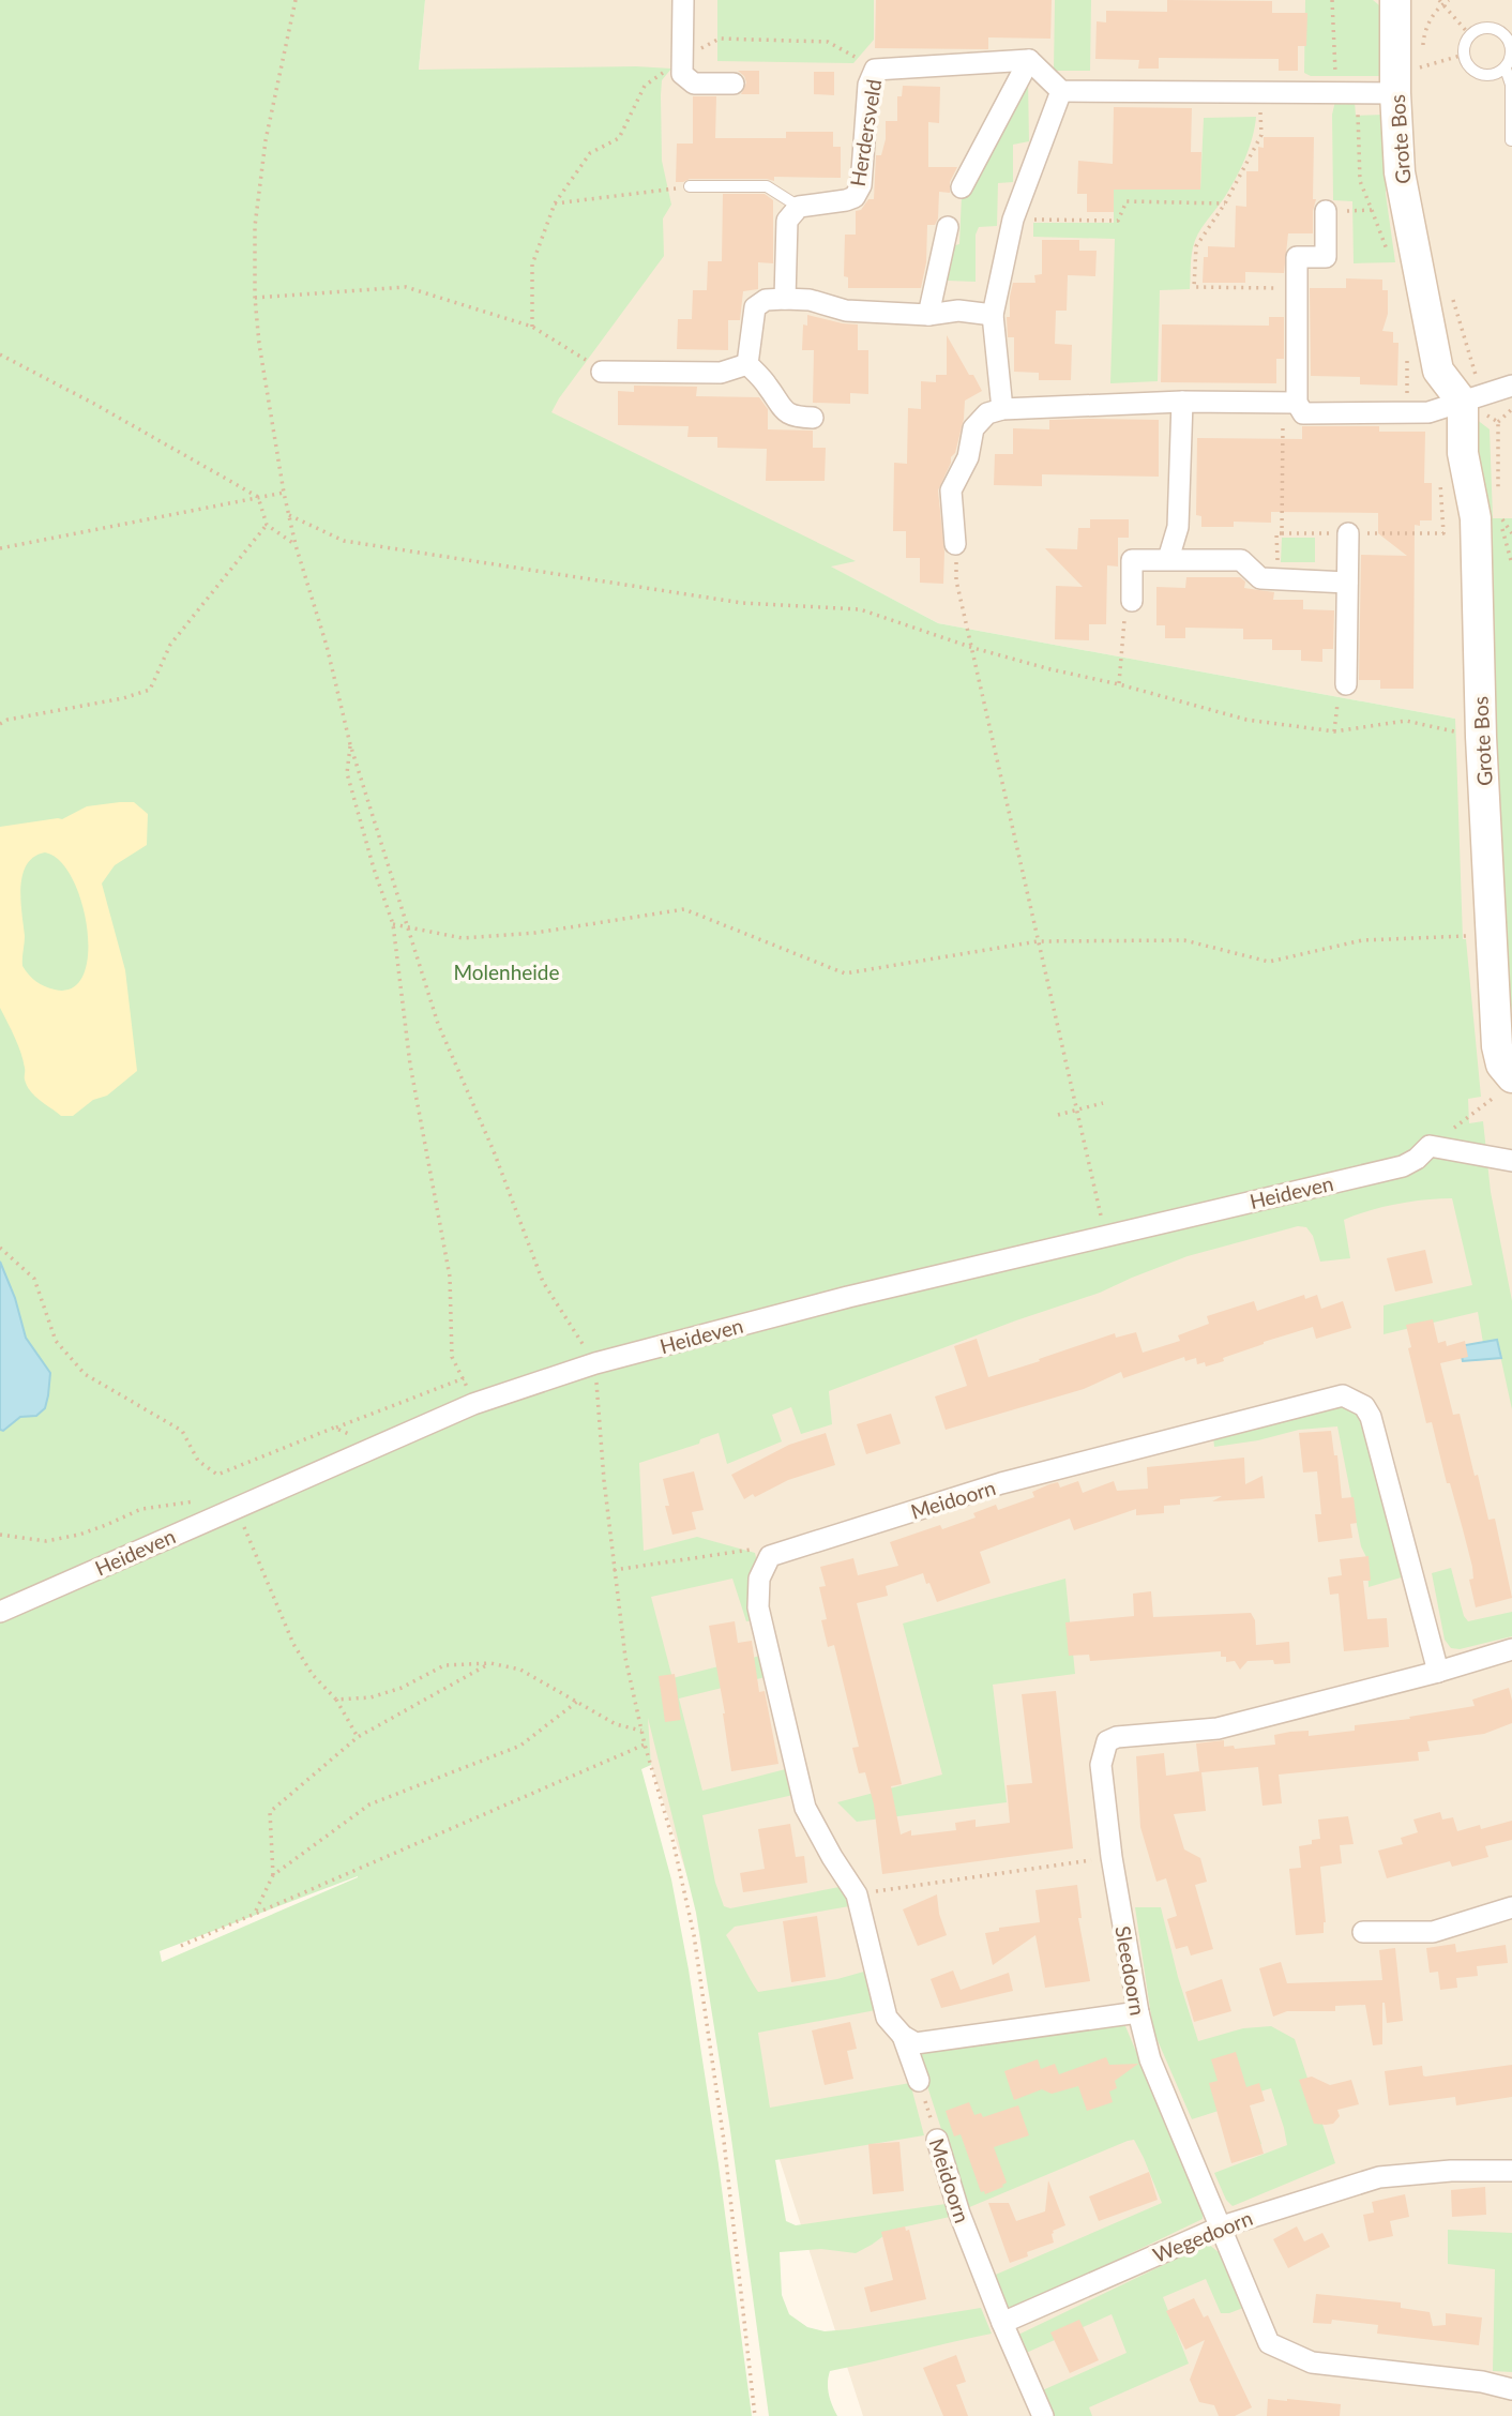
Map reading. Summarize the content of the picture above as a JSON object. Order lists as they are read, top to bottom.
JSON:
{
  "streets": {
    "street": [
      "Herdersveld",
      "Grote Bos",
      "Heideven",
      "Meidoorn",
      "Sleedoorn",
      "Wegedoorn"
    ]
  },
  "crossings": [
    ["Meidoorn", "Sleedoorn"],
    ["Meidoorn", "Wegedoorn"],
    ["Sleedoorn", "Wegedoorn"]
  ],
  "parks": ["Molenheide"]
}
